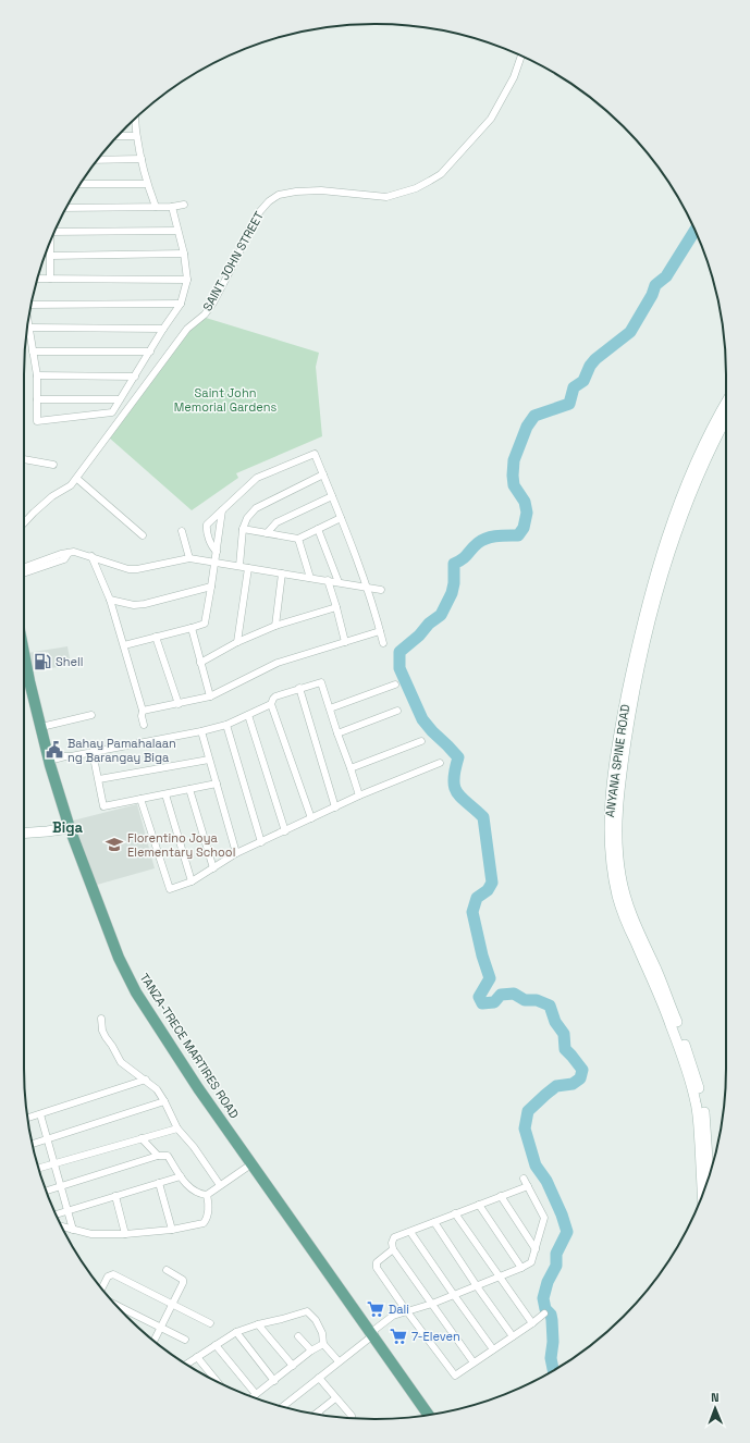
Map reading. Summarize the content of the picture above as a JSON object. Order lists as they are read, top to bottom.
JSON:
{
  "streets": {
    "main road": ["ANYANA SPINE ROAD", "TANZA-TRECE MARTIRES ROAD"],
    "street": ["SAINT JOHN STREET"]
  },
  "districts": ["Biga"],
  "parks": ["Saint John Memorial Gardens"],
  "places": {
    "fuel station": ["Shell"],
    "public building": ["Bahay Pamahalaan ng Barangay Biga"],
    "school or university": ["Florentino Joya Elementary School"],
    "supermarket": ["Dali", "7-Eleven"]
  },
  "north": "top"
}
